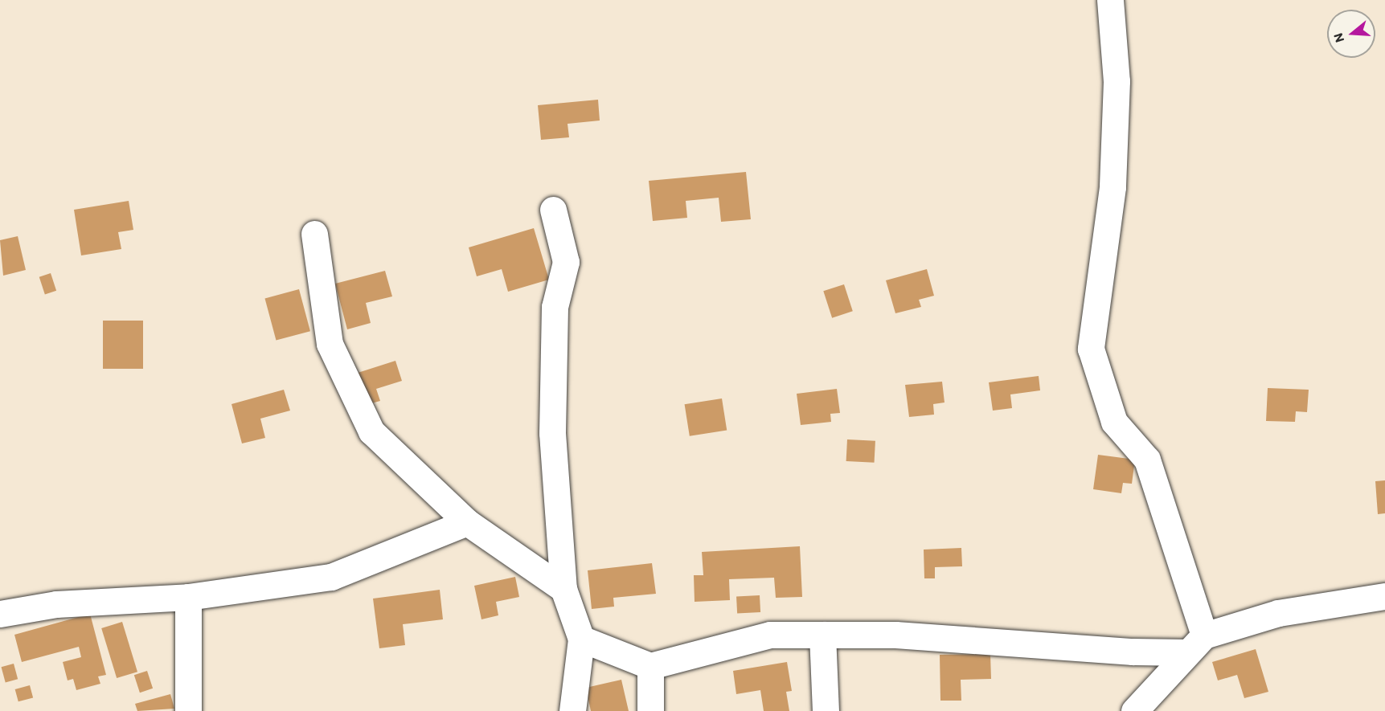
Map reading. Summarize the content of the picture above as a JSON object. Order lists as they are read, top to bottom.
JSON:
{
  "north": "left"
}
